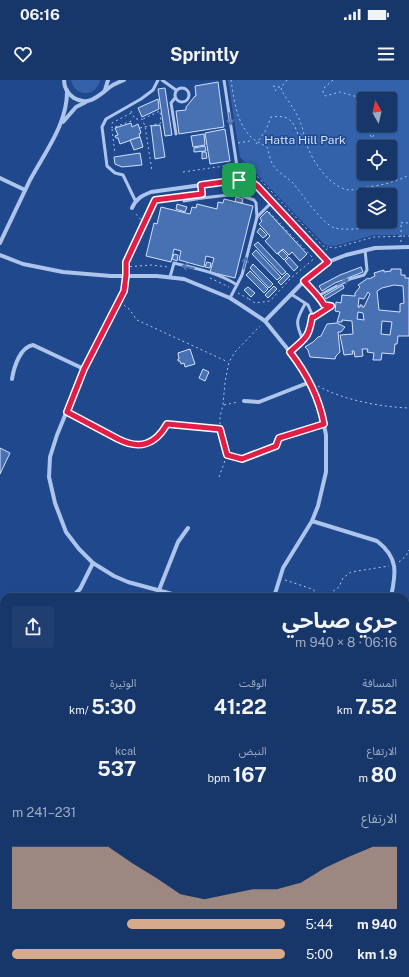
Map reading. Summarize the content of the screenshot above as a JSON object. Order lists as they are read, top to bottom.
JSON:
{
  "parks": ["Hatta Hill Park"],
  "north": "top",
  "page": {
    "status": "06:16",
    "header": "Sprintly",
    "heading": ["جري صباحي", "06:16 · 8 × 940 m"],
    "stats": [
      ["المسافة", "7.52 km"],
      ["الوقت", "41:22"],
      ["الوتيرة", "5:30 /km"],
      ["الارتفاع", "80 m"],
      ["النبض", "167 bpm"],
      ["kcal", "537"]
    ],
    "chart": ["الارتفاع", "231–241 m"],
    "list": [
      {
        "name": "940 m",
        "note": "5:44"
      },
      {
        "name": "1.9 km",
        "note": "5:00"
      }
    ]
  }
}
